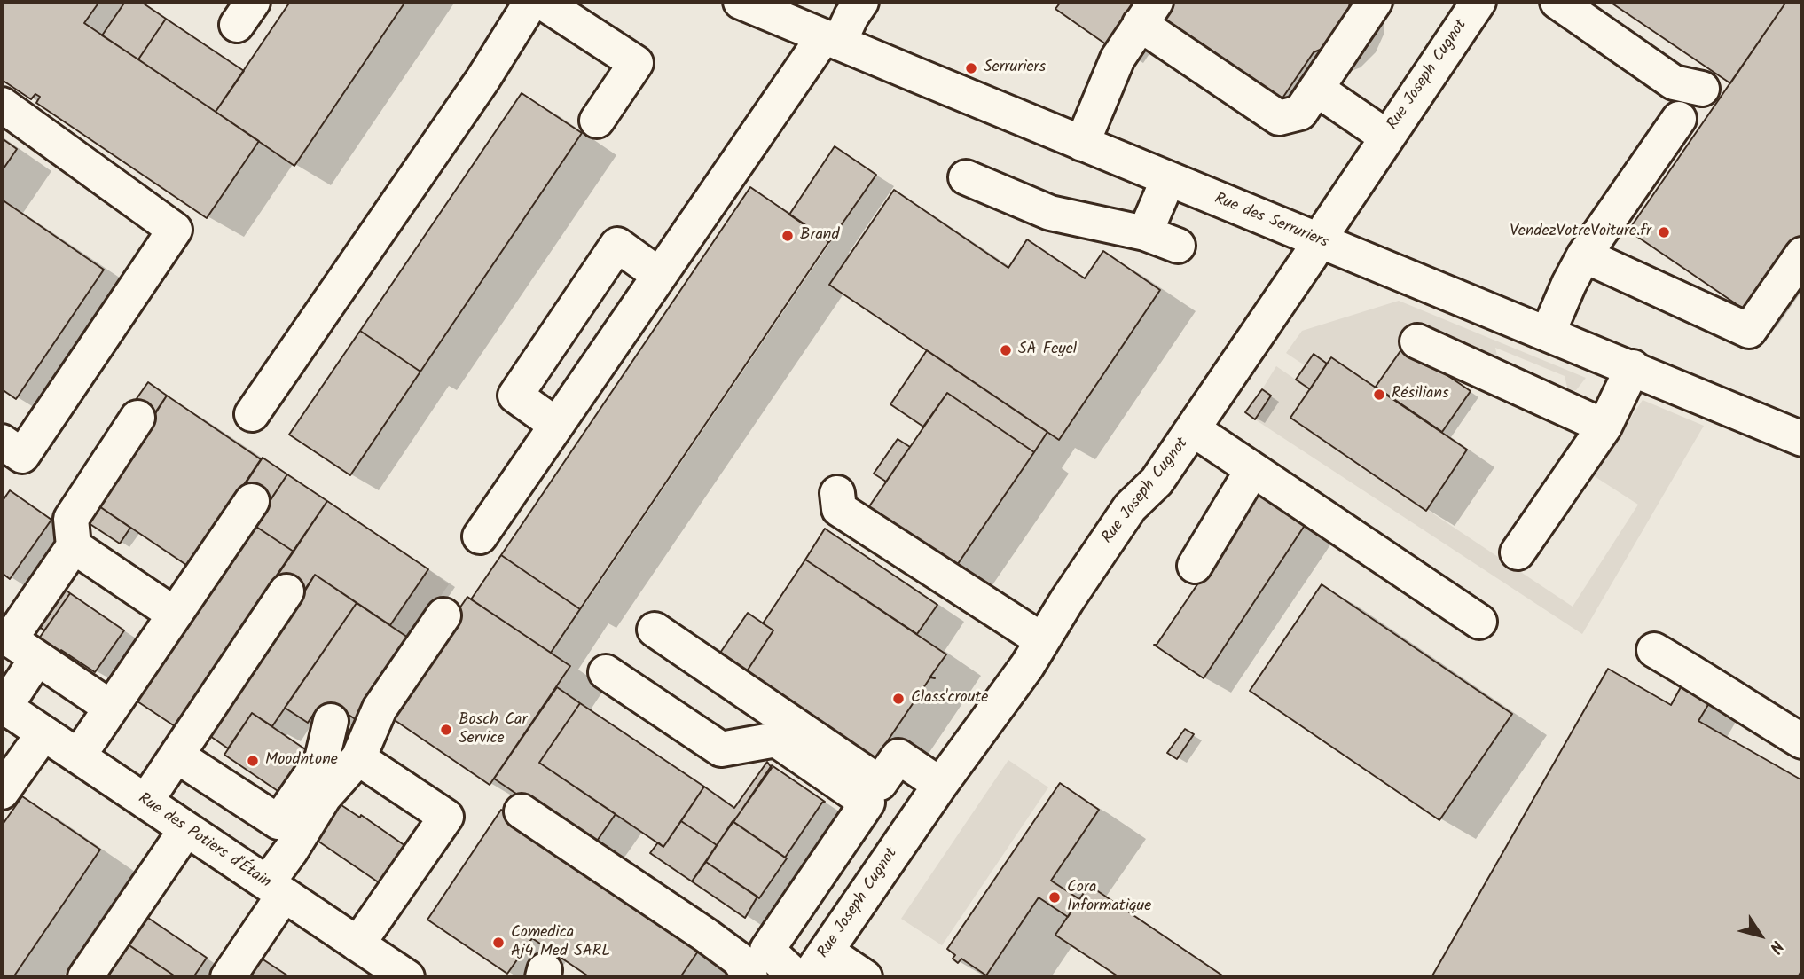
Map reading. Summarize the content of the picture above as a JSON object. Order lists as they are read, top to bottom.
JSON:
{
  "streets": {
    "street": ["Rue Joseph Cugnot", "Rue des Serruriers", "Rue des Potiers d'Étain"]
  },
  "crossings": [
    ["Rue Joseph Cugnot", "Rue des Serruriers"]
  ],
  "places": [
    "Serruriers",
    "VendezVotreVoiture.fr",
    "Brand",
    "SA Feyel",
    "Résilians",
    "Class'croute",
    "Bosch Car Service",
    "Moodntone",
    "Cora Informatique",
    "Comedica Aj4 Med SARL"
  ],
  "north": "bottom right"
}
